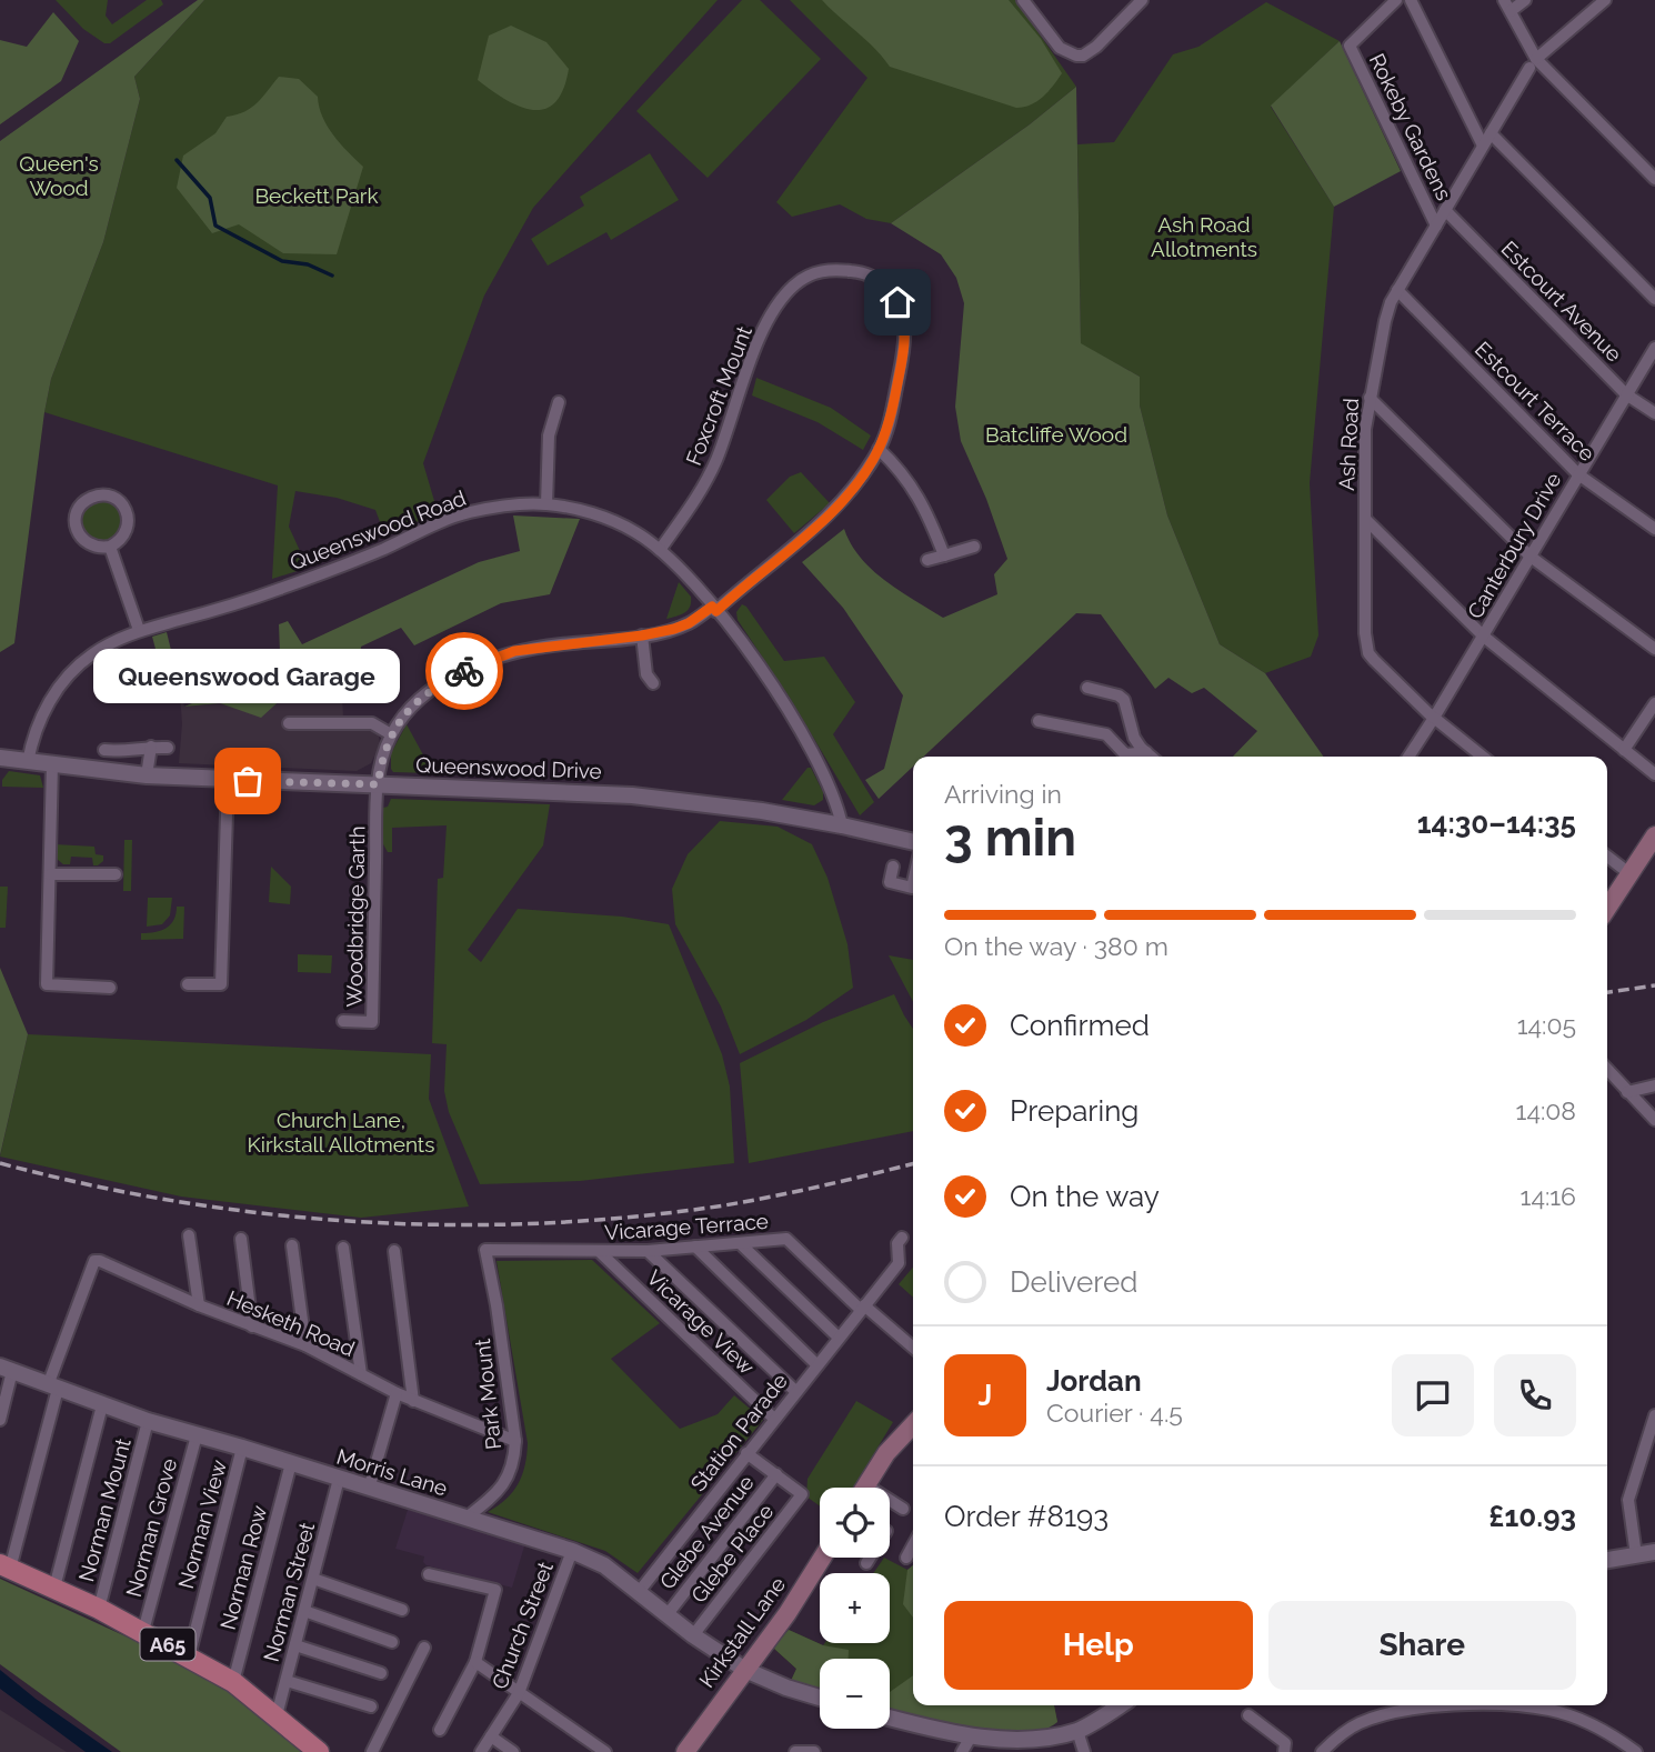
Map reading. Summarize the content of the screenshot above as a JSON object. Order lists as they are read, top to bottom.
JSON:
{
  "streets": {
    "main road": ["Kirkstall Lane", "A65"],
    "street": [
      "Rokeby Gardens",
      "Estcourt Avenue",
      "Foxcroft Mount",
      "Estcourt Terrace",
      "Ash Road",
      "Queenswood Road",
      "Canterbury Drive",
      "Queenswood Drive",
      "Woodbridge Garth",
      "Vicarage Terrace",
      "Vicarage View",
      "Hesketh Road",
      "Park Mount",
      "Station Parade",
      "Morris Lane",
      "Norman Mount",
      "Norman View",
      "Norman Grove",
      "Glebe Avenue",
      "Glebe Place",
      "Norman Row",
      "Norman Street",
      "Church Street"
    ]
  },
  "crossings": [
    ["Rokeby Gardens", "Ash Road"],
    ["Estcourt Avenue", "Ash Road"],
    ["Estcourt Avenue", "Canterbury Drive"],
    ["Foxcroft Mount", "Queenswood Road"],
    ["Estcourt Terrace", "Ash Road"],
    ["Estcourt Terrace", "Canterbury Drive"],
    ["Ash Road", "Canterbury Drive"],
    ["Queenswood Road", "Queenswood Drive"],
    ["Queenswood Drive", "Woodbridge Garth"],
    ["Vicarage Terrace", "Vicarage View"],
    ["Vicarage Terrace", "Park Mount"],
    ["Vicarage Terrace", "Station Parade"],
    ["Vicarage View", "Station Parade"],
    ["Hesketh Road", "Park Mount"],
    ["Hesketh Road", "Morris Lane"],
    ["Park Mount", "Morris Lane"],
    ["Station Parade", "Morris Lane"],
    ["Morris Lane", "Norman Mount"],
    ["Morris Lane", "Norman View"],
    ["Morris Lane", "Norman Grove"],
    ["Morris Lane", "Glebe Avenue"],
    ["Morris Lane", "Glebe Place"],
    ["Morris Lane", "Norman Row"],
    ["Morris Lane", "Norman Street"],
    ["Morris Lane", "Church Street"],
    ["Morris Lane", "Kirkstall Lane"],
    ["Norman Mount", "A65"],
    ["Norman View", "A65"],
    ["Norman Grove", "A65"],
    ["Glebe Avenue", "Glebe Place"],
    ["Norman Row", "A65"],
    ["Norman Street", "A65"]
  ],
  "parks": [
    "Queen's Wood",
    "Beckett Park",
    "Ash Road Allotments",
    "Batcliffe Wood",
    "Church Lane, Kirkstall Allotments"
  ],
  "places": ["Queenswood Garage"],
  "page": {
    "bubble": "Queenswood Garage",
    "heading": ["3 min", "Arriving in", "14:30–14:35"],
    "panel": [
      "Jordan",
      "Courier · 4.5",
      "Order #8193",
      "£10.93"
    ],
    "bar": "On the way · 380 m",
    "list": [
      ["Confirmed", "14:05"],
      ["Preparing", "14:08"],
      ["On the way", "14:16"],
      "Delivered"
    ],
    "round": "J",
    "map_buttons": ["+", "−"],
    "buttons": ["Help", "Share"]
  }
}
